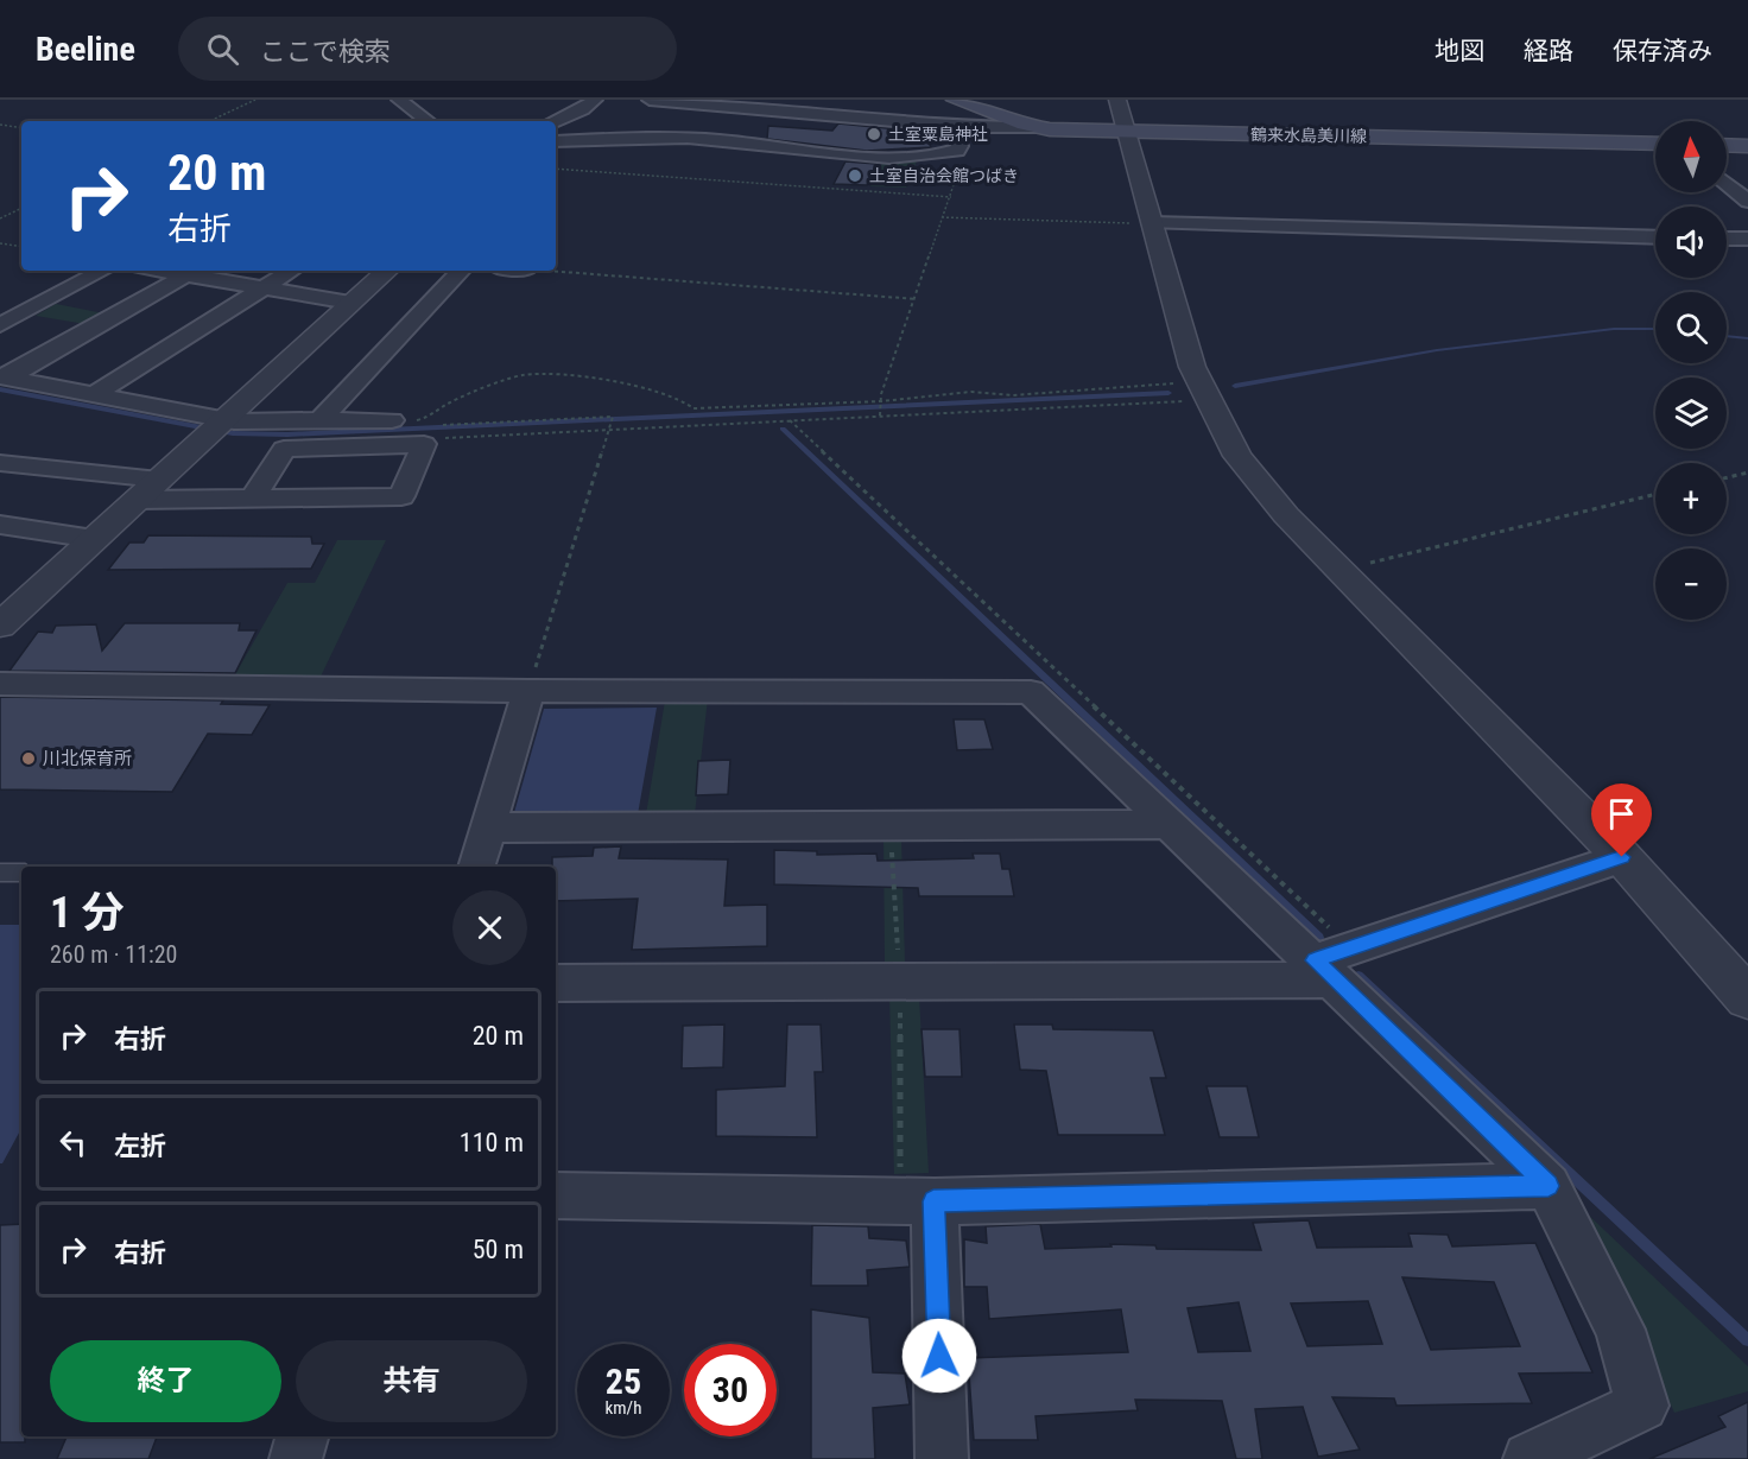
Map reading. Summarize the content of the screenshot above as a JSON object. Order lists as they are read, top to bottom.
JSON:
{
  "streets": {
    "main road": ["鶴来水島美川線"]
  },
  "places": ["土室粟島神社", "土室自治会館つばき", "川北保育所"],
  "north": "top",
  "page": {
    "header": "Beeline",
    "search": "ここで検索",
    "nav": ["地図", "経路", "保存済み"],
    "map_buttons": ["+", "−"],
    "turn": ["20 m", "右折"],
    "heading": ["1 分", "260 m · 11:20"],
    "list": [
      {
        "name": "右折",
        "value": "20 m"
      },
      {
        "name": "左折",
        "value": "110 m"
      },
      {
        "name": "右折",
        "value": "50 m"
      }
    ],
    "buttons": ["終了", "共有"],
    "speed": "25 km/h",
    "limit": "30"
  }
}
